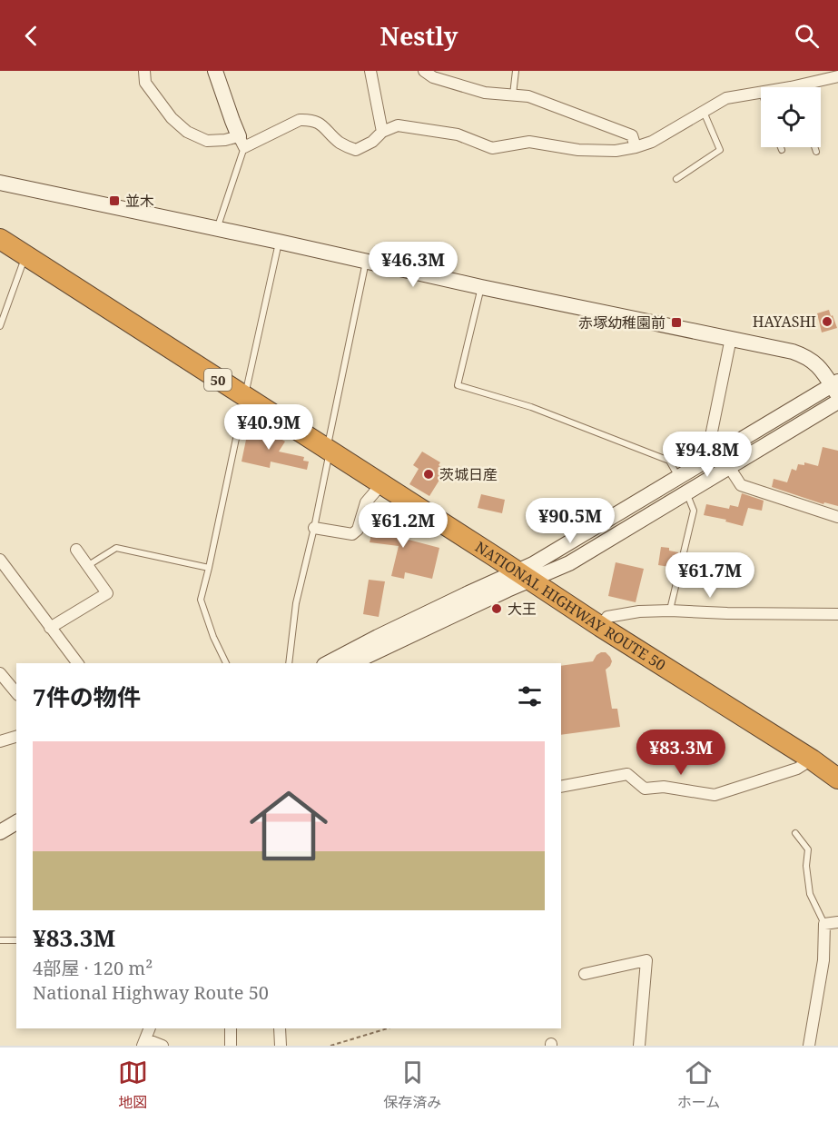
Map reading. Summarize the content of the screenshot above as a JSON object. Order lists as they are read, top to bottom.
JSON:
{
  "streets": {
    "highway": ["50", "NATIONAL HIGHWAY ROUTE 50"]
  },
  "places": {
    "transit": ["並木", "赤塚幼稚園前"],
    "other": ["HAYASHI", "茨城日産", "大王"]
  },
  "page": {
    "header": "Nestly",
    "price": [
      "¥46.3M",
      "¥40.9M",
      "¥94.8M",
      "¥90.5M",
      "¥61.2M",
      "¥61.7M",
      "¥83.3M"
    ],
    "heading": "7件の物件",
    "list": [
      {
        "name": "¥83.3M",
        "note": "4部屋 · 120 m² · National Highway Route 50"
      }
    ],
    "tabs": ["地図", "保存済み", "ホーム"]
  }
}
